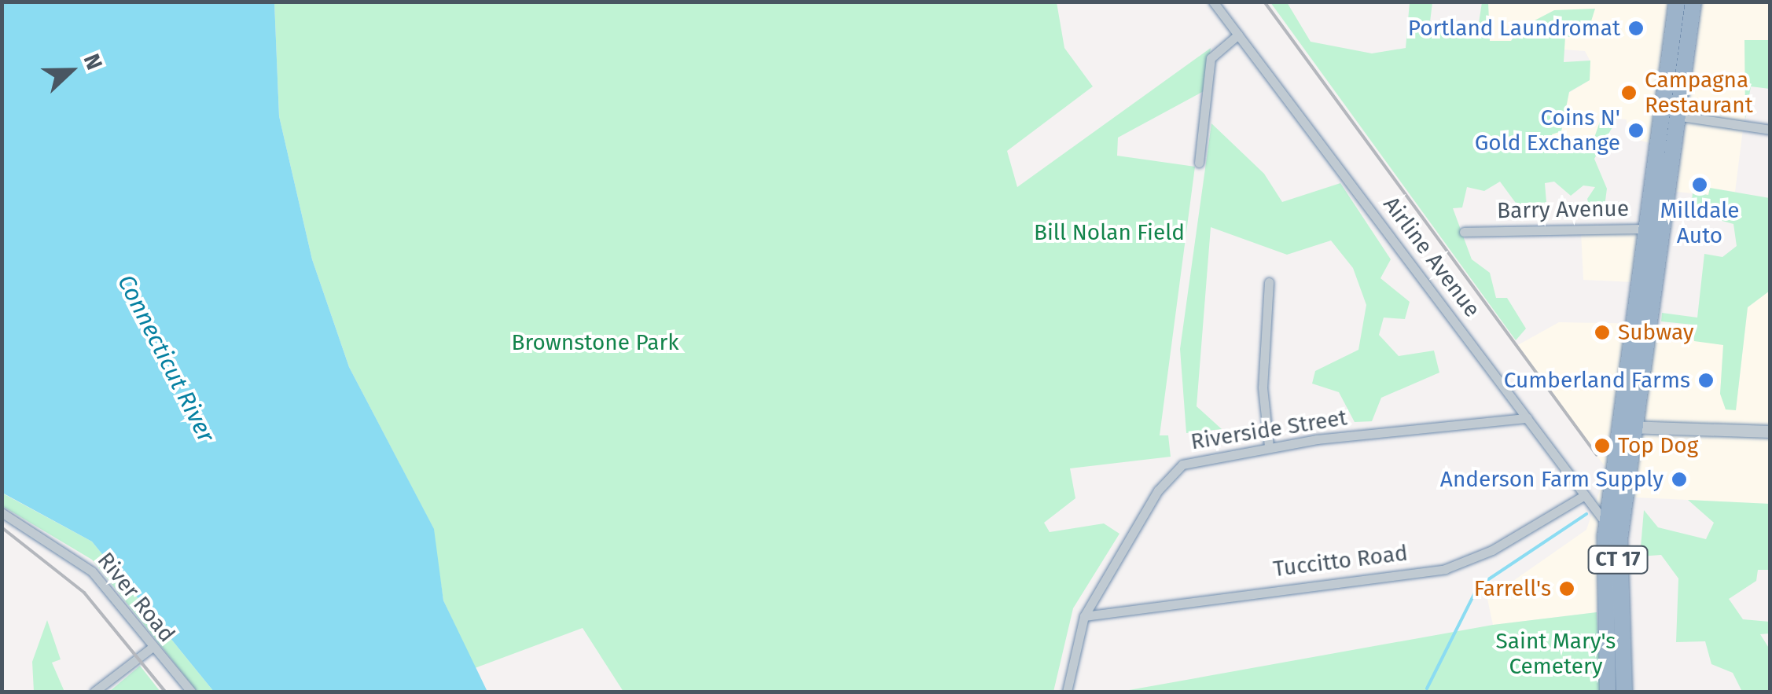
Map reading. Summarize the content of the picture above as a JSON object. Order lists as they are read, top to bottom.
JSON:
{
  "streets": {
    "highway": ["CT 17"],
    "street": [
      "Barry Avenue",
      "Airline Avenue",
      "Riverside Street",
      "Tuccitto Road",
      "River Road"
    ]
  },
  "crossings": [
    ["Barry Avenue", "CT 17"],
    ["Airline Avenue", "Riverside Street"],
    ["Airline Avenue", "CT 17"],
    ["Airline Avenue", "Tuccitto Road"],
    ["Riverside Street", "Tuccitto Road"]
  ],
  "water": ["Connecticut River"],
  "parks": ["Bill Nolan Field", "Brownstone Park", "Saint Mary's Cemetery"],
  "places": [
    "Portland Laundromat",
    "Campagna Restaurant",
    "Coins N' Gold Exchange",
    "Milldale Auto",
    "Subway",
    "Cumberland Farms",
    "Top Dog",
    "Anderson Farm Supply",
    "Farrell's"
  ],
  "north": "right"
}
